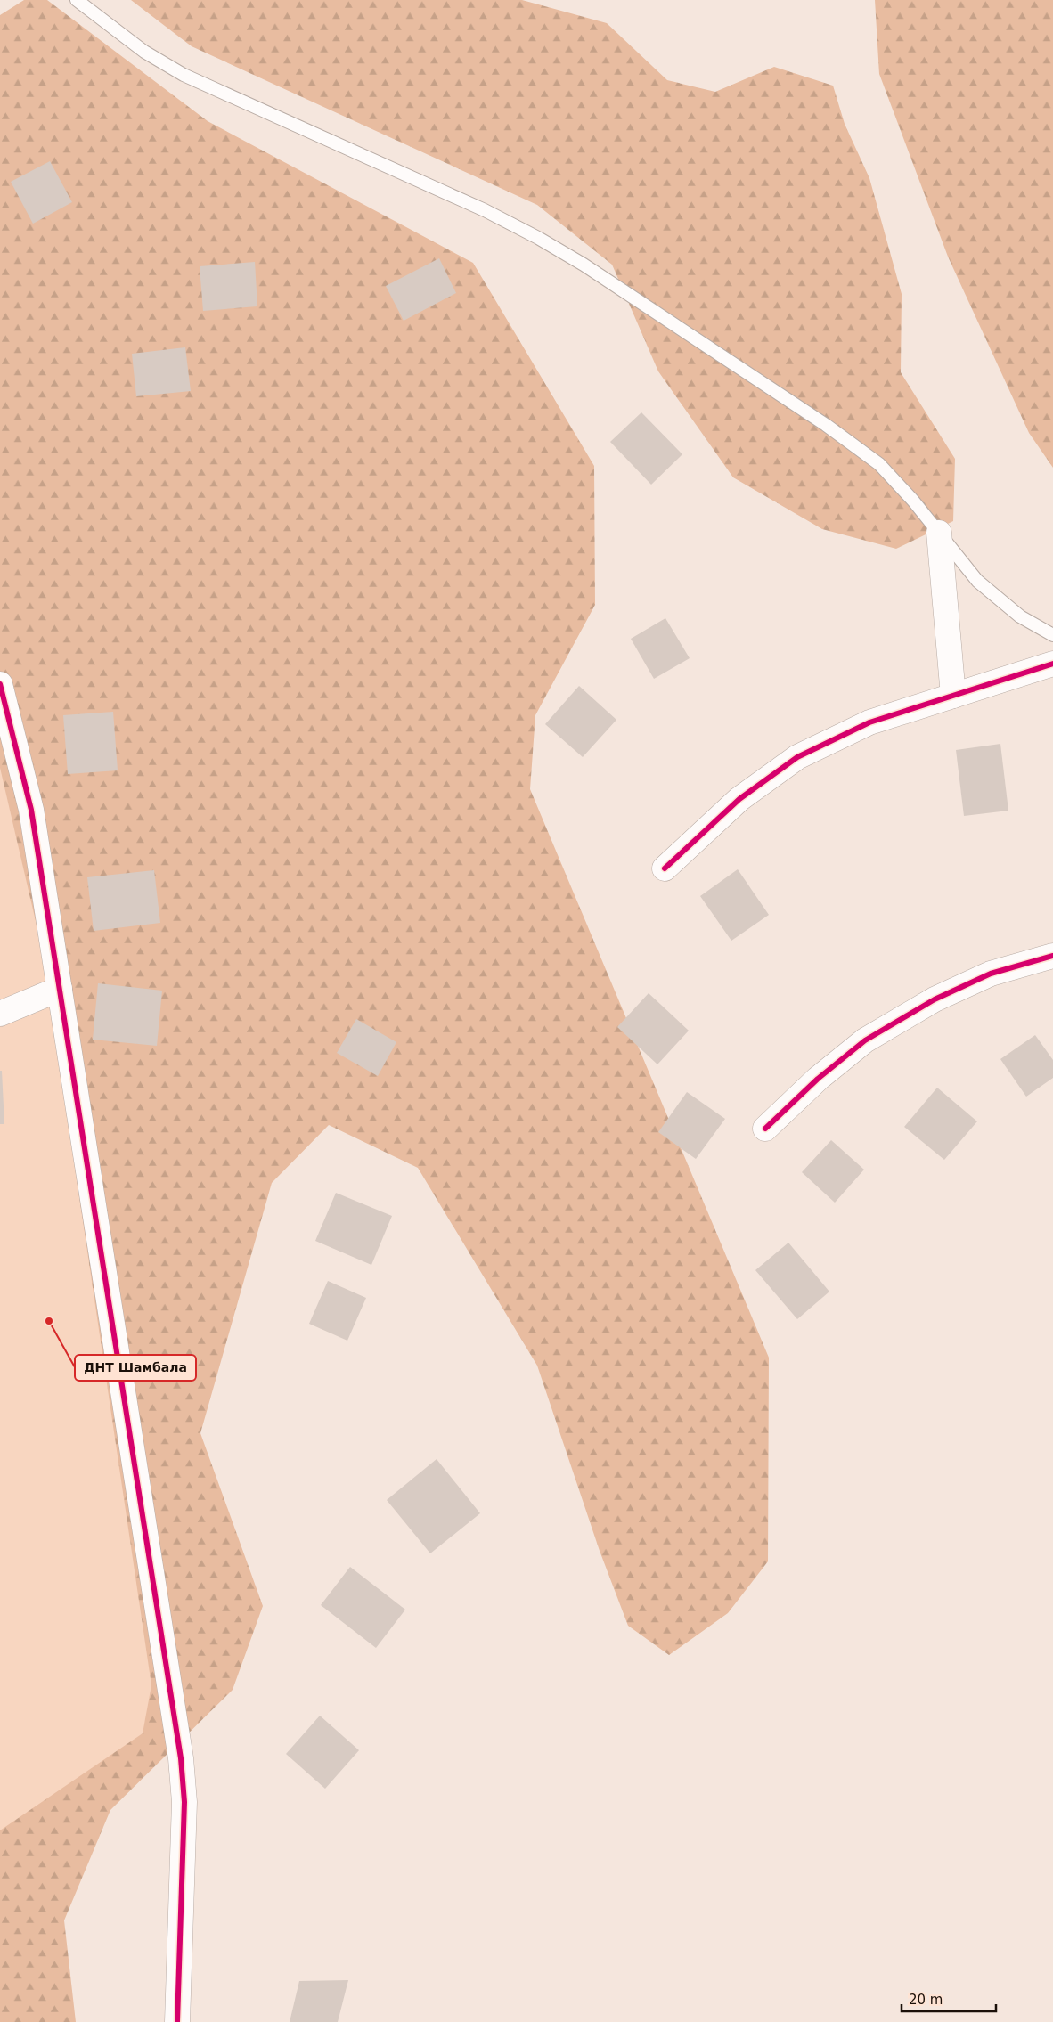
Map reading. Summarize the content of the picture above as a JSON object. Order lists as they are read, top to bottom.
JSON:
{
  "places": ["ДНТ Шамбала"],
  "scale_bar": "20 m"
}
